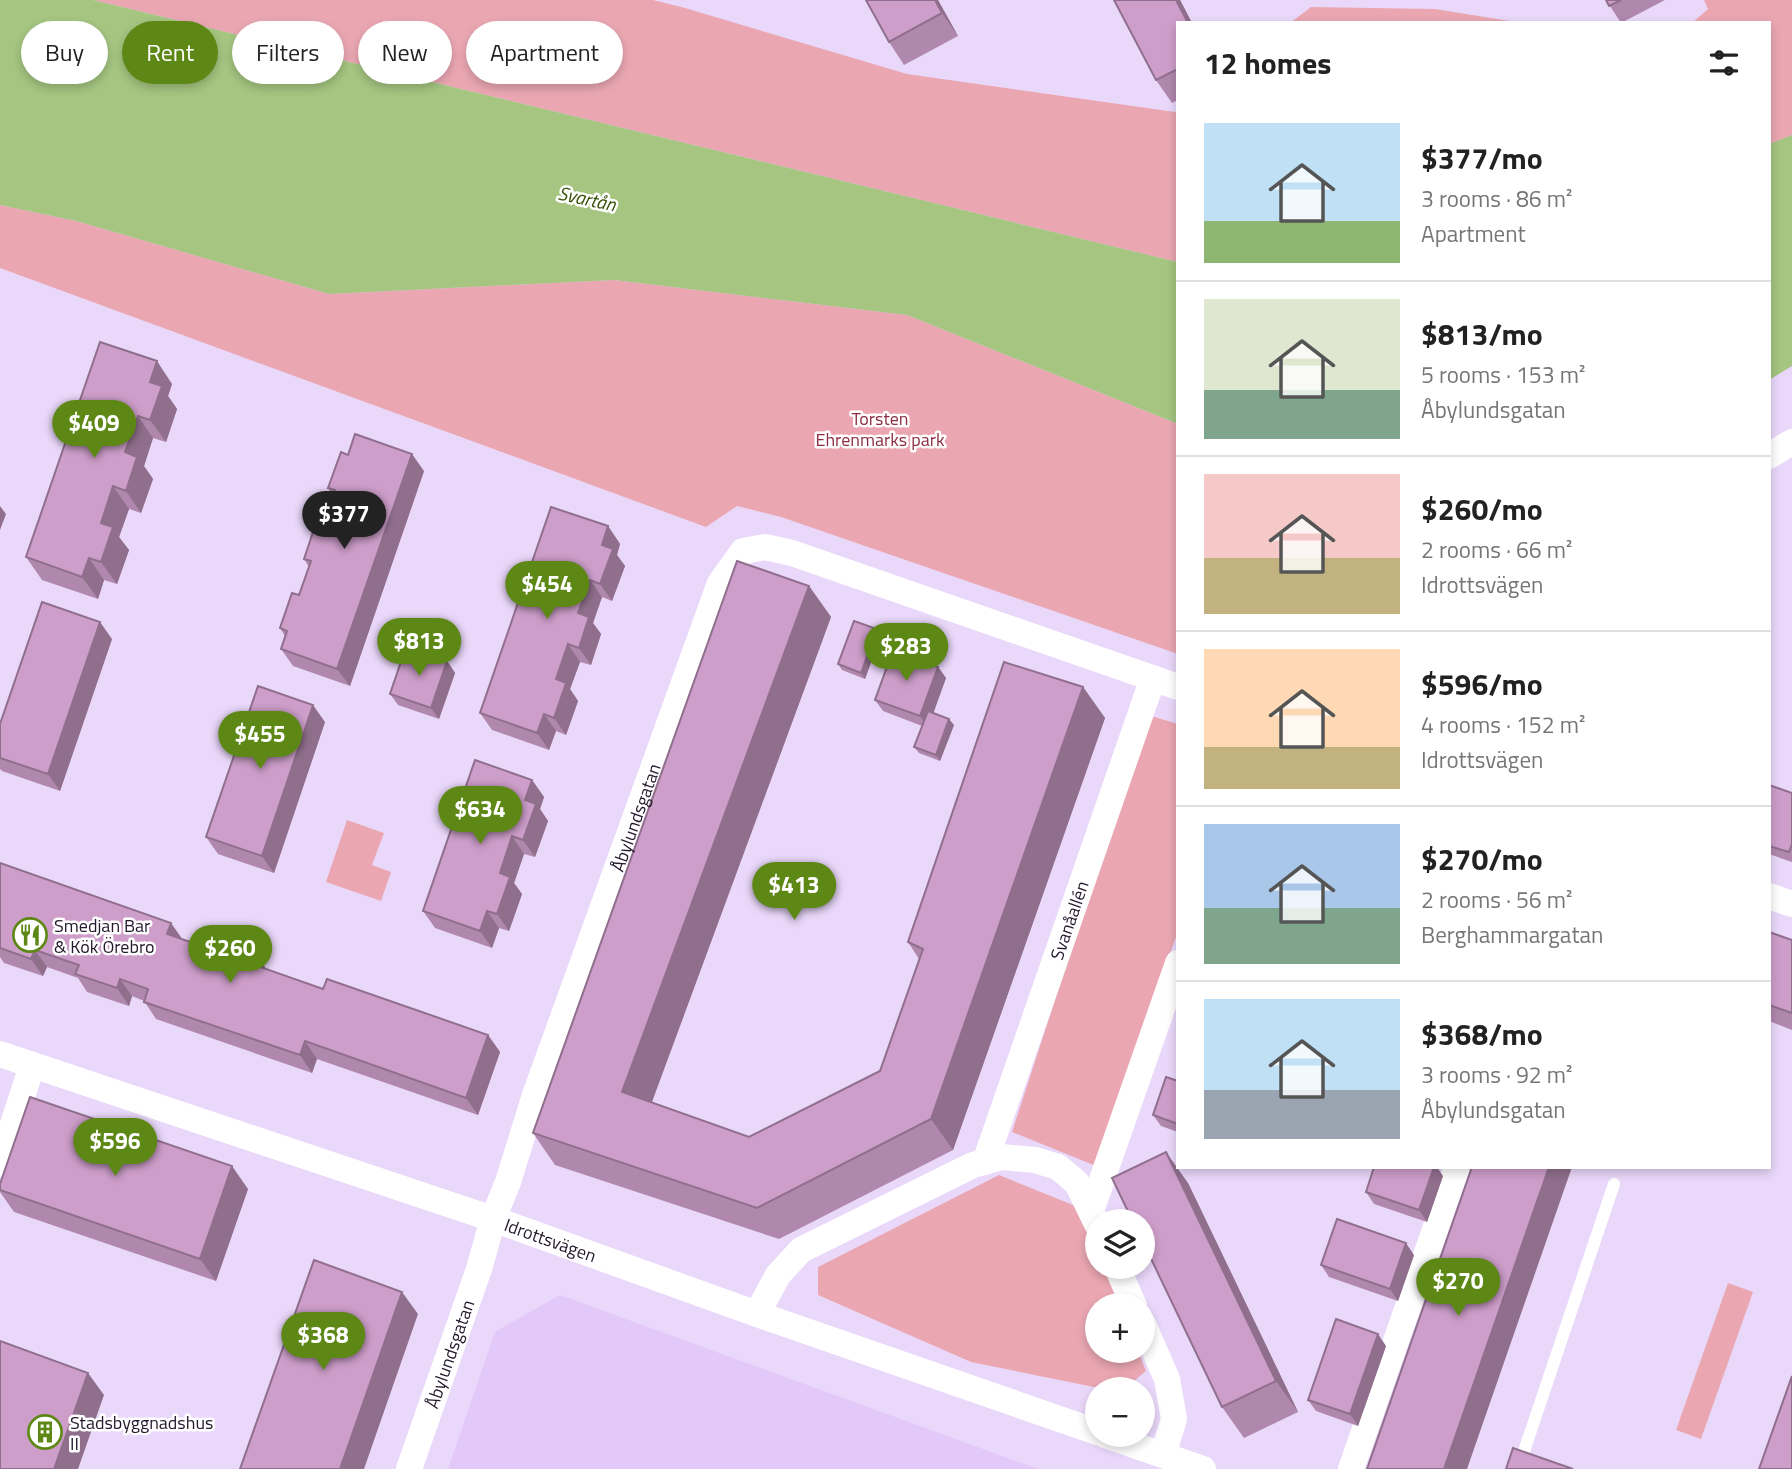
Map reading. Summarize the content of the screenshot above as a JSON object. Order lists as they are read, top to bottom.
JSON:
{
  "streets": {
    "street": ["Åbylundsgatan", "Svanåallén", "Idrottsvägen"]
  },
  "crossings": [
    ["Åbylundsgatan", "Svanåallén"],
    ["Åbylundsgatan", "Idrottsvägen"]
  ],
  "water": ["Svartån"],
  "parks": ["Torsten Ehrenmarks park"],
  "places": {
    "restaurant": ["Smedjan Bar & Kök Örebro"],
    "building": ["Stadsbyggnadshus II"]
  },
  "page": {
    "chip": [
      "Buy",
      "Rent",
      "Filters",
      "New",
      "Apartment"
    ],
    "heading": "12 homes",
    "list": [
      {
        "name": "$377/mo",
        "note": "3 rooms · 86 m² · Apartment"
      },
      {
        "name": "$813/mo",
        "note": "5 rooms · 153 m² · Åbylundsgatan"
      },
      {
        "name": "$260/mo",
        "note": "2 rooms · 66 m² · Idrottsvägen"
      },
      {
        "name": "$596/mo",
        "note": "4 rooms · 152 m² · Idrottsvägen"
      },
      {
        "name": "$270/mo",
        "note": "2 rooms · 56 m² · Berghammargatan"
      },
      {
        "name": "$368/mo",
        "note": "3 rooms · 92 m² · Åbylundsgatan"
      }
    ],
    "price": [
      "$409",
      "$377",
      "$454",
      "$813",
      "$283",
      "$455",
      "$634",
      "$413",
      "$260",
      "$596",
      "$270",
      "$368"
    ],
    "map_buttons": ["+", "−"]
  }
}
